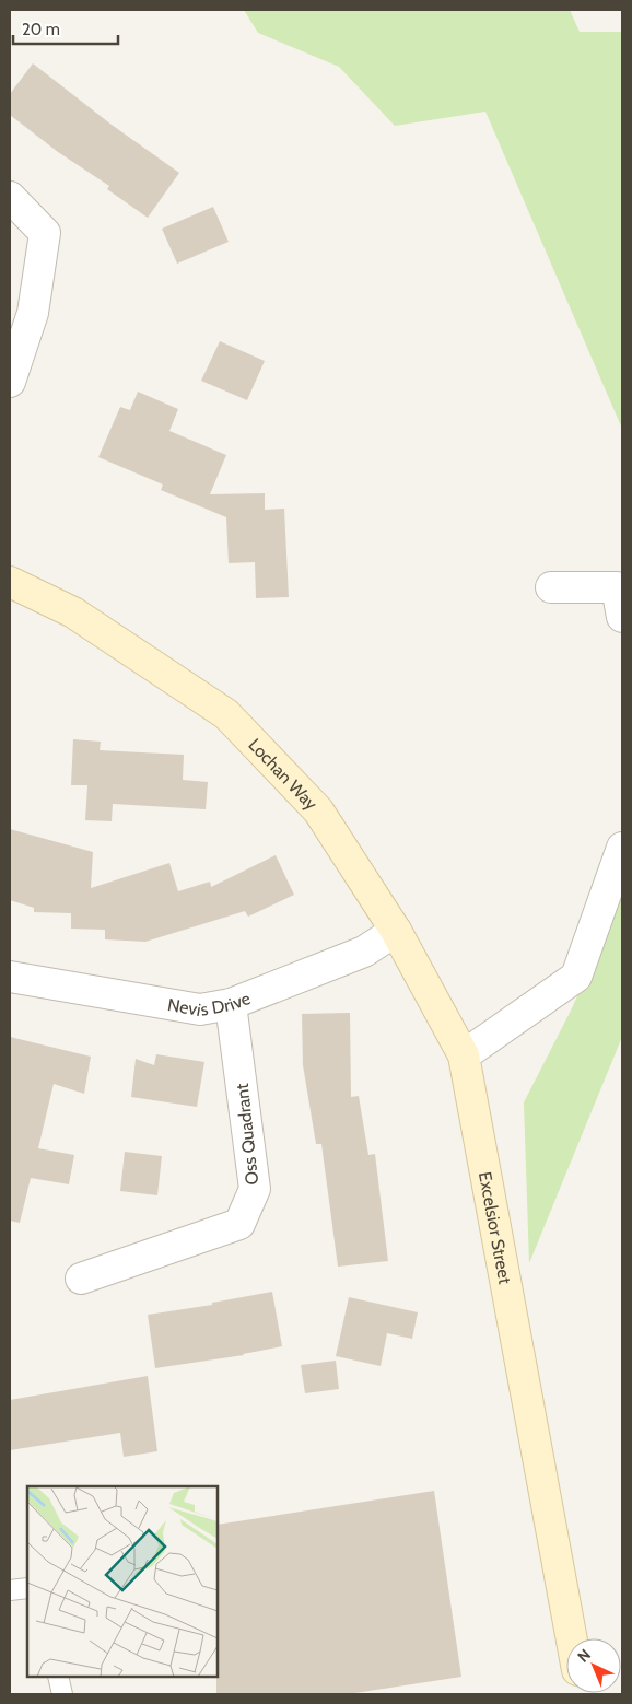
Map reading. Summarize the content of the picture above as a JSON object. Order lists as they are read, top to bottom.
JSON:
{
  "streets": {
    "street": [
      "Lochan Way",
      "Nevis Drive",
      "Oss Quadrant",
      "Excelsior Street"
    ]
  },
  "crossings": [
    ["Lochan Way", "Nevis Drive"],
    ["Lochan Way", "Excelsior Street"],
    ["Nevis Drive", "Oss Quadrant"]
  ],
  "scale_bar": "20 m",
  "north": "top left"
}
